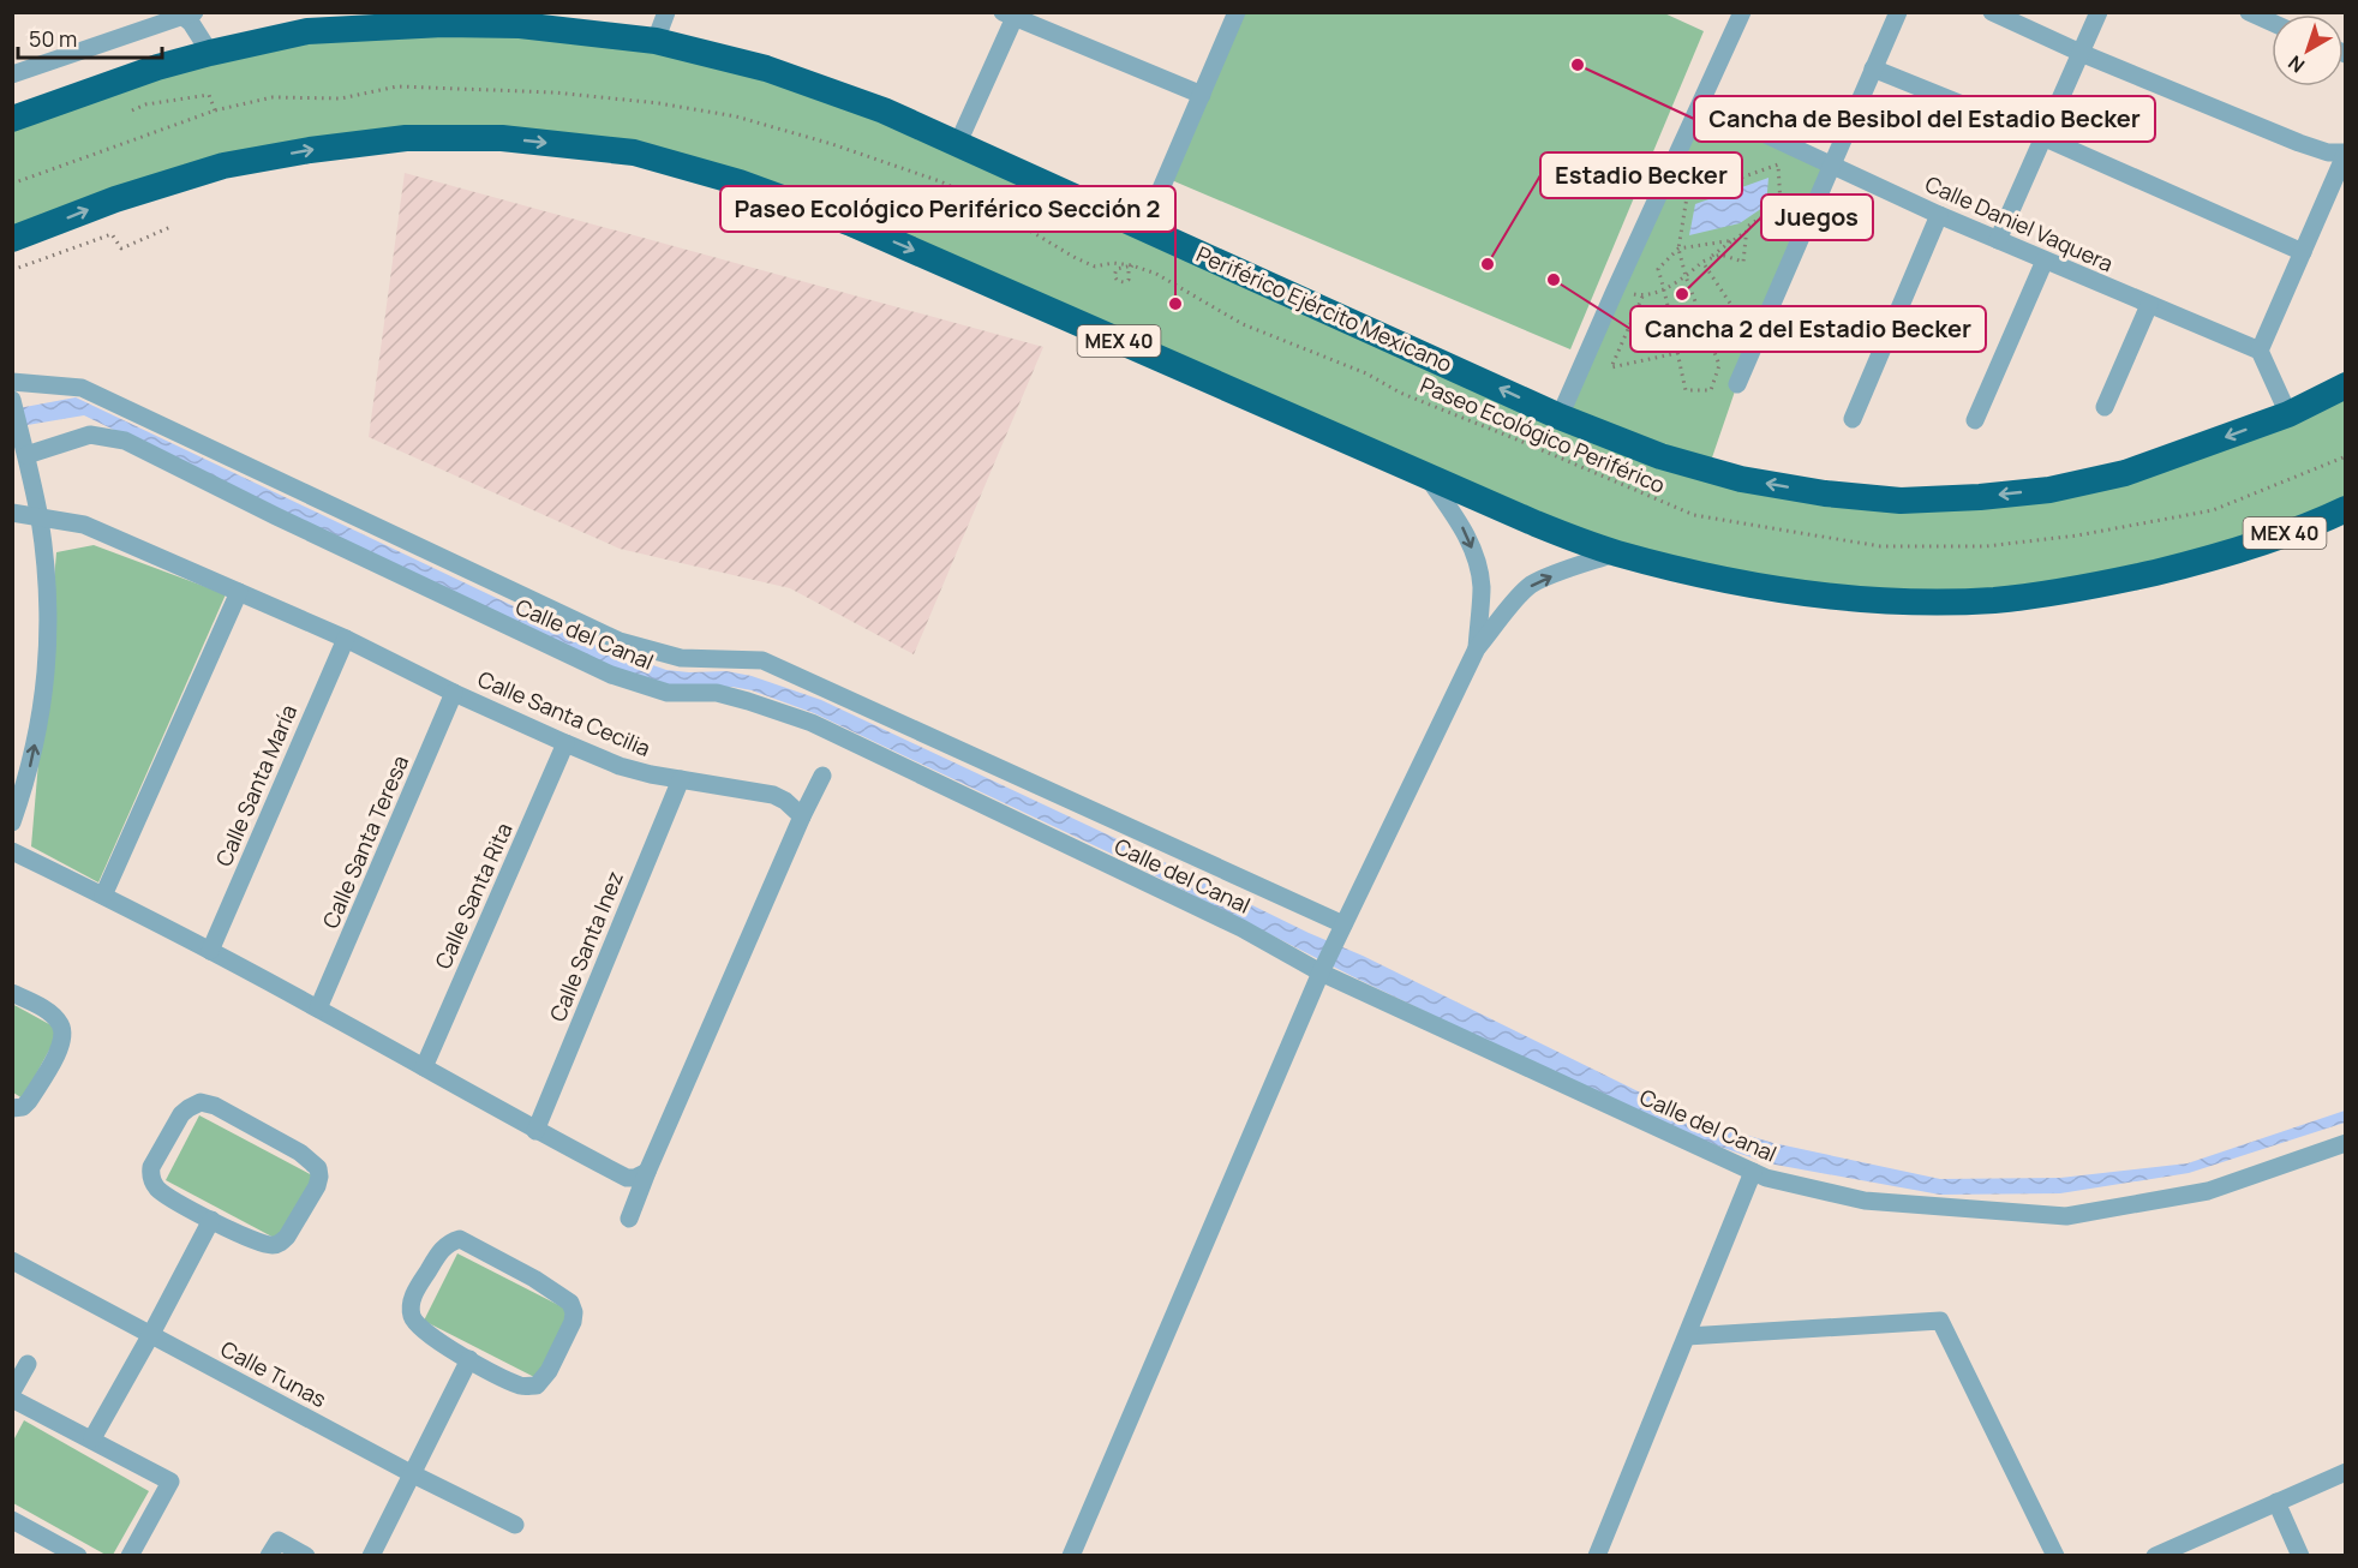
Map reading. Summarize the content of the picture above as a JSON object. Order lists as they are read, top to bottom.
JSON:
{
  "streets": {
    "highway": ["Periférico Ejército Mexicano", "MEX 40"],
    "street": [
      "Calle Daniel Vaquera",
      "Calle del Canal",
      "Calle Santa Cecilia",
      "Calle Santa María",
      "Calle Santa Teresa",
      "Calle Santa Rita",
      "Calle Santa Inez",
      "Calle Tunas"
    ],
    "path": ["Paseo Ecológico Periférico"]
  },
  "crossings": [
    ["Calle Santa Cecilia", "Calle Santa María"],
    ["Calle Santa Cecilia", "Calle Santa Teresa"],
    ["Calle Santa Cecilia", "Calle Santa Rita"],
    ["Calle Santa Cecilia", "Calle Santa Inez"]
  ],
  "places": [
    "Cancha de Besibol del Estadio Becker",
    "Estadio Becker",
    "Cancha 2 del Estadio Becker",
    "Juegos",
    "Paseo Ecológico Periférico Sección 2"
  ],
  "scale_bar": "50 m",
  "north": "bottom left"
}
